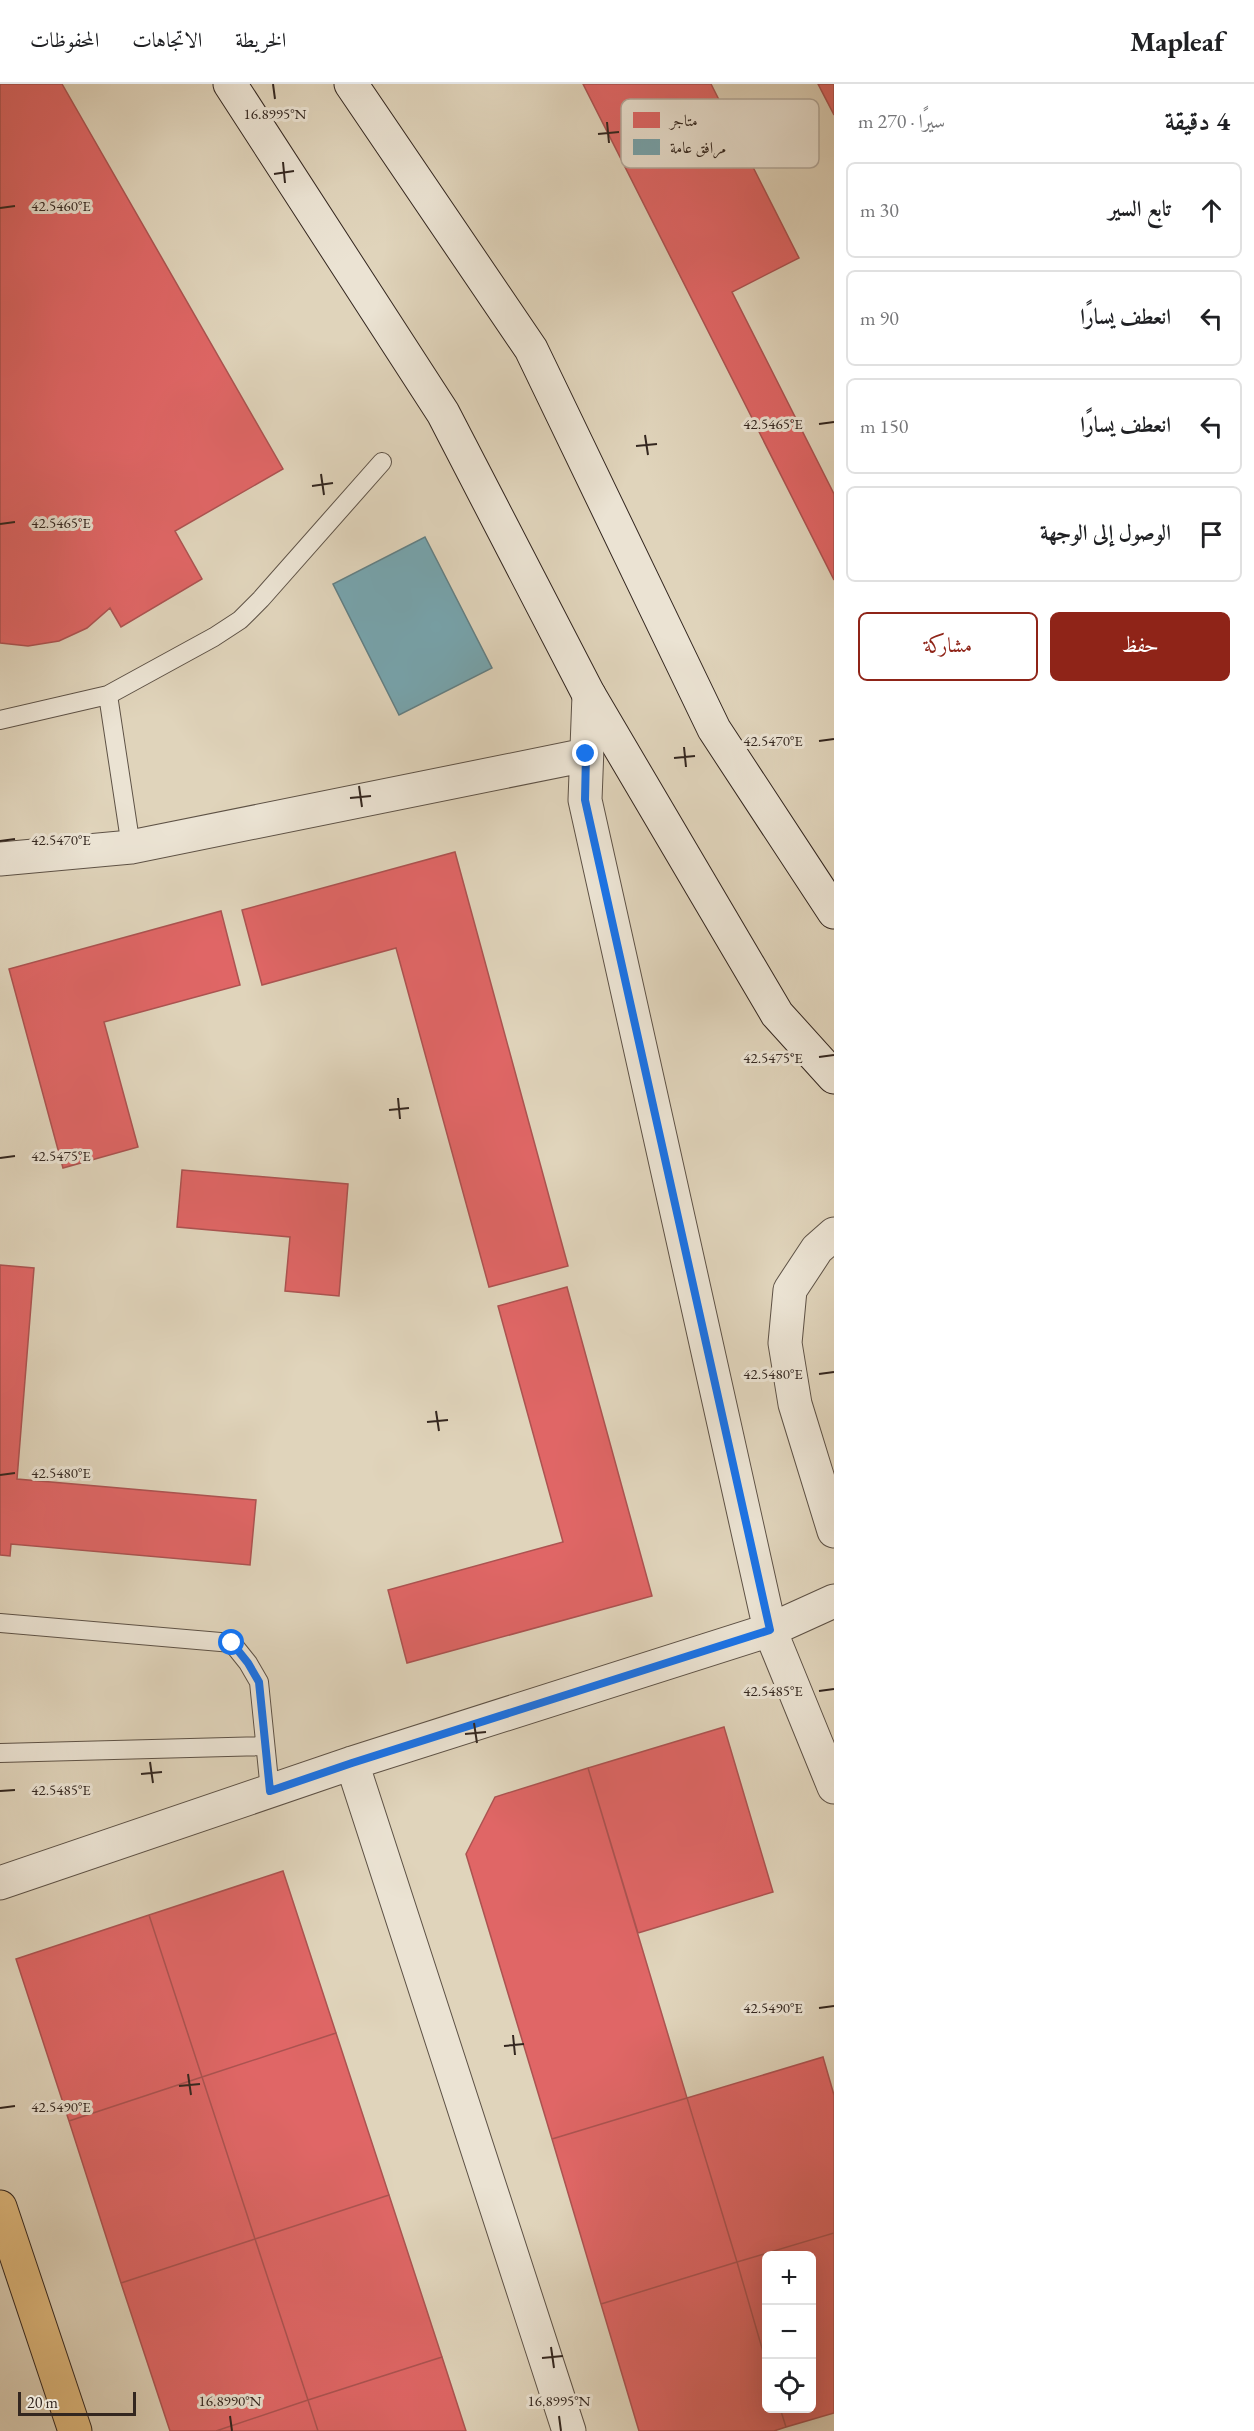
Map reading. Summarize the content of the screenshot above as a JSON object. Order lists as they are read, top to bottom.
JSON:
{
  "legend": ["متاجر", "مرافق عامة"],
  "scale_bar": "20 m",
  "page": {
    "header": "Mapleaf",
    "nav": ["الخريطة", "الاتجاهات", "المحفوظات"],
    "heading": ["4 دقيقة", "سيرًا · 270 m"],
    "list": [
      ["تابع السير", "30 m"],
      ["انعطف يسارًا", "90 m"],
      ["انعطف يسارًا", "150 m"],
      "الوصول إلى الوجهة"
    ],
    "buttons": ["حفظ", "مشاركة"],
    "map_buttons": ["+", "−"],
    "scale": "20 m"
  },
  "coordinates": [
    "16.8995°N",
    "42.5460°E",
    "42.5465°E",
    "42.5470°E",
    "42.5475°E",
    "42.5480°E",
    "42.5485°E",
    "42.5490°E",
    "16.8990°N"
  ]
}
